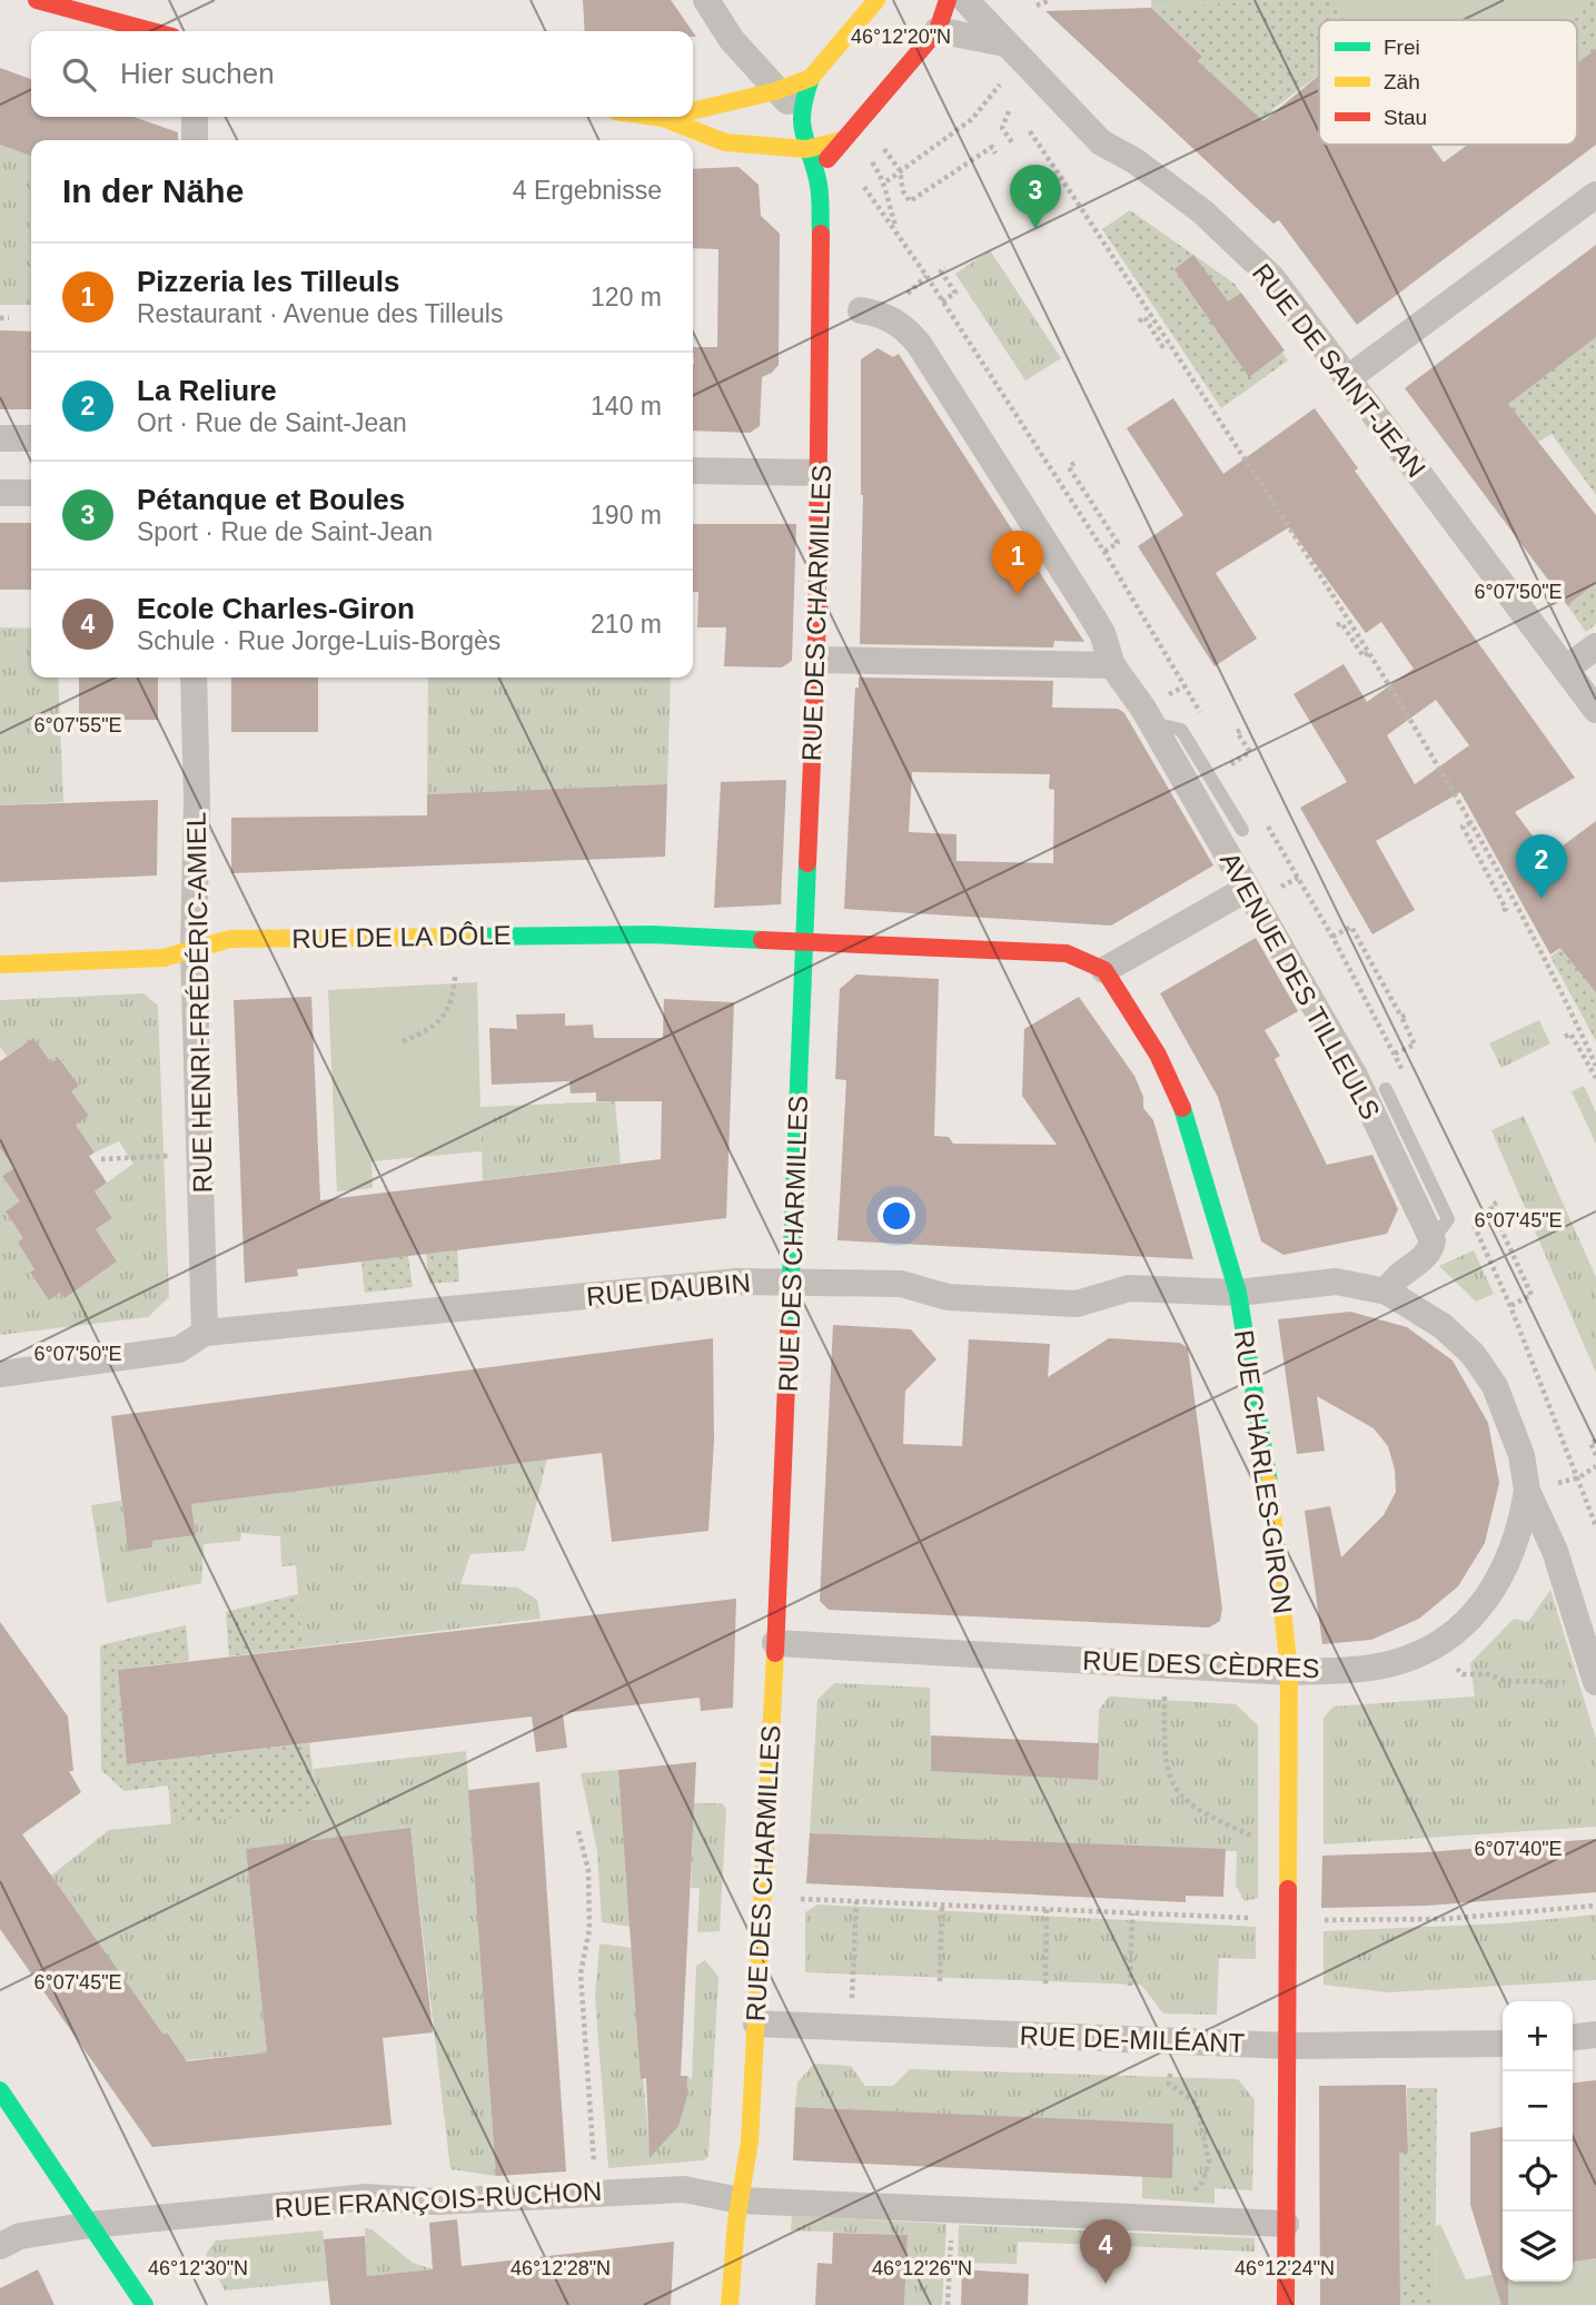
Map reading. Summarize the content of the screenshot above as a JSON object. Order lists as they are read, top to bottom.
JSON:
{
  "streets": {
    "street": [
      "RUE DE SAINT-JEAN",
      "RUE DES CHARMILLES",
      "RUE DE LA DÔLE",
      "AVENUE DES TILLEULS",
      "RUE HENRI-FRÉDÉRIC-AMIEL",
      "RUE DAUBIN",
      "RUE CHARLES-GIRON",
      "RUE DES CÈDRES",
      "RUE DE-MILÉANT",
      "RUE FRANÇOIS-RUCHON"
    ]
  },
  "crossings": [
    ["RUE DES CHARMILLES", "RUE DE LA DÔLE"],
    ["RUE DES CHARMILLES", "RUE DAUBIN"],
    ["RUE DES CHARMILLES", "RUE DES CÈDRES"],
    ["RUE DES CHARMILLES", "RUE DE-MILÉANT"],
    ["RUE DES CHARMILLES", "RUE FRANÇOIS-RUCHON"],
    ["RUE DE LA DÔLE", "RUE HENRI-FRÉDÉRIC-AMIEL"],
    ["RUE HENRI-FRÉDÉRIC-AMIEL", "RUE DAUBIN"],
    ["RUE DAUBIN", "RUE CHARLES-GIRON"],
    ["RUE CHARLES-GIRON", "RUE DES CÈDRES"],
    ["RUE CHARLES-GIRON", "RUE DE-MILÉANT"],
    ["RUE CHARLES-GIRON", "RUE FRANÇOIS-RUCHON"]
  ],
  "legend": ["Frei", "Zäh", "Stau"],
  "page": {
    "search": "Hier suchen",
    "heading": ["In der Nähe", "4 Ergebnisse"],
    "pins": [
      "3",
      "1",
      "2",
      "4"
    ],
    "list": [
      {
        "mark": "1",
        "name": "Pizzeria les Tilleuls",
        "note": "Restaurant · Avenue des Tilleuls",
        "value": "120 m"
      },
      {
        "mark": "2",
        "name": "La Reliure",
        "note": "Ort · Rue de Saint-Jean",
        "value": "140 m"
      },
      {
        "mark": "3",
        "name": "Pétanque et Boules",
        "note": "Sport · Rue de Saint-Jean",
        "value": "190 m"
      },
      {
        "mark": "4",
        "name": "Ecole Charles-Giron",
        "note": "Schule · Rue Jorge-Luis-Borgès",
        "value": "210 m"
      }
    ],
    "map_buttons": ["+", "−"]
  },
  "coordinates": [
    "46°12'20\"N",
    "6°07'50\"E",
    "6°07'55\"E",
    "6°07'45\"E",
    "6°07'40\"E",
    "46°12'30\"N",
    "46°12'28\"N",
    "46°12'26\"N",
    "46°12'24\"N"
  ]
}
